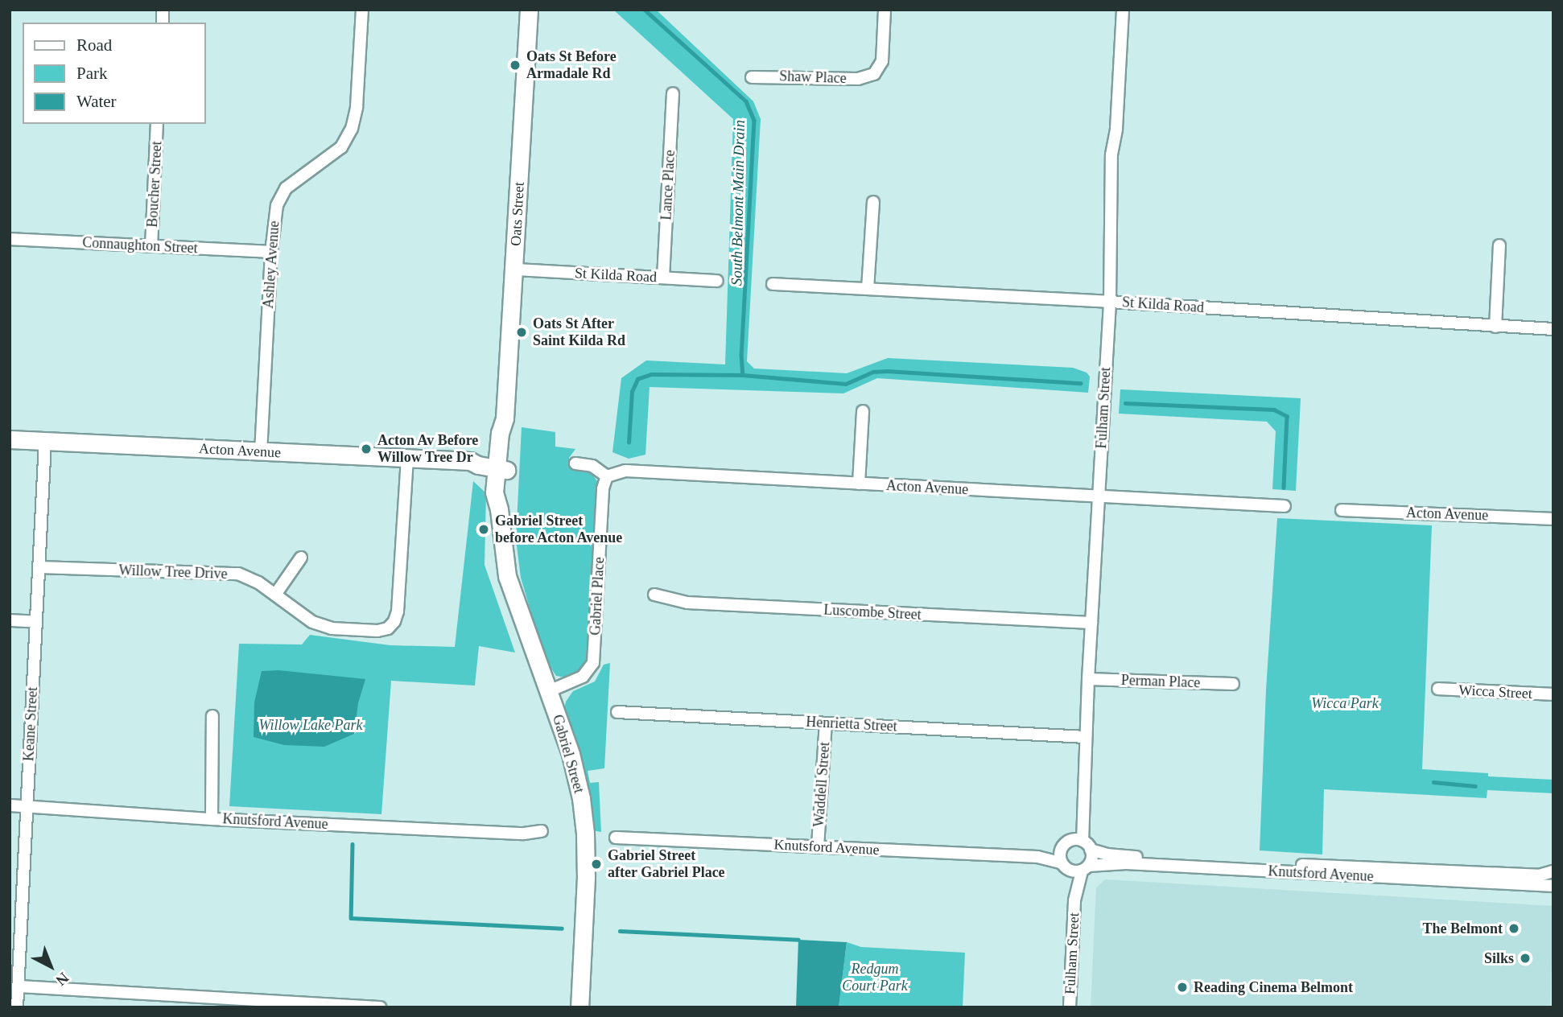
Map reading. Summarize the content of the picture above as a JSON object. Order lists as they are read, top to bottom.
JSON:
{
  "streets": {
    "street": [
      "Shaw Place",
      "Boucher Street",
      "Lance Place",
      "Oats Street",
      "Connaughton Street",
      "Ashley Avenue",
      "St Kilda Road",
      "Fulham Street",
      "Acton Avenue",
      "Willow Tree Drive",
      "Gabriel Place",
      "Luscombe Street",
      "Perman Place",
      "Wicca Street",
      "Keane Street",
      "Henrietta Street",
      "Gabriel Street",
      "Waddell Street",
      "Knutsford Avenue"
    ]
  },
  "crossings": [
    ["Boucher Street", "Connaughton Street"],
    ["Lance Place", "St Kilda Road"],
    ["Oats Street", "St Kilda Road"],
    ["Oats Street", "Acton Avenue"],
    ["Oats Street", "Gabriel Street"],
    ["Connaughton Street", "Ashley Avenue"],
    ["Ashley Avenue", "Acton Avenue"],
    ["St Kilda Road", "Fulham Street"],
    ["Fulham Street", "Acton Avenue"],
    ["Fulham Street", "Luscombe Street"],
    ["Fulham Street", "Perman Place"],
    ["Fulham Street", "Henrietta Street"],
    ["Fulham Street", "Knutsford Avenue"],
    ["Acton Avenue", "Willow Tree Drive"],
    ["Acton Avenue", "Gabriel Place"],
    ["Acton Avenue", "Keane Street"],
    ["Acton Avenue", "Gabriel Street"],
    ["Willow Tree Drive", "Keane Street"],
    ["Gabriel Place", "Gabriel Street"],
    ["Keane Street", "Knutsford Avenue"],
    ["Henrietta Street", "Waddell Street"],
    ["Waddell Street", "Knutsford Avenue"]
  ],
  "water": ["South Belmont Main Drain"],
  "parks": ["Wicca Park", "Willow Lake Park", "Redgum Court Park"],
  "places": [
    "Oats St Before Armadale Rd",
    "Oats St After Saint Kilda Rd",
    "Acton Av Before Willow Tree Dr",
    "Gabriel Street before Acton Avenue",
    "Gabriel Street after Gabriel Place",
    "The Belmont",
    "Silks",
    "Reading Cinema Belmont"
  ],
  "legend": ["Road", "Park", "Water"],
  "north": "bottom right"
}
